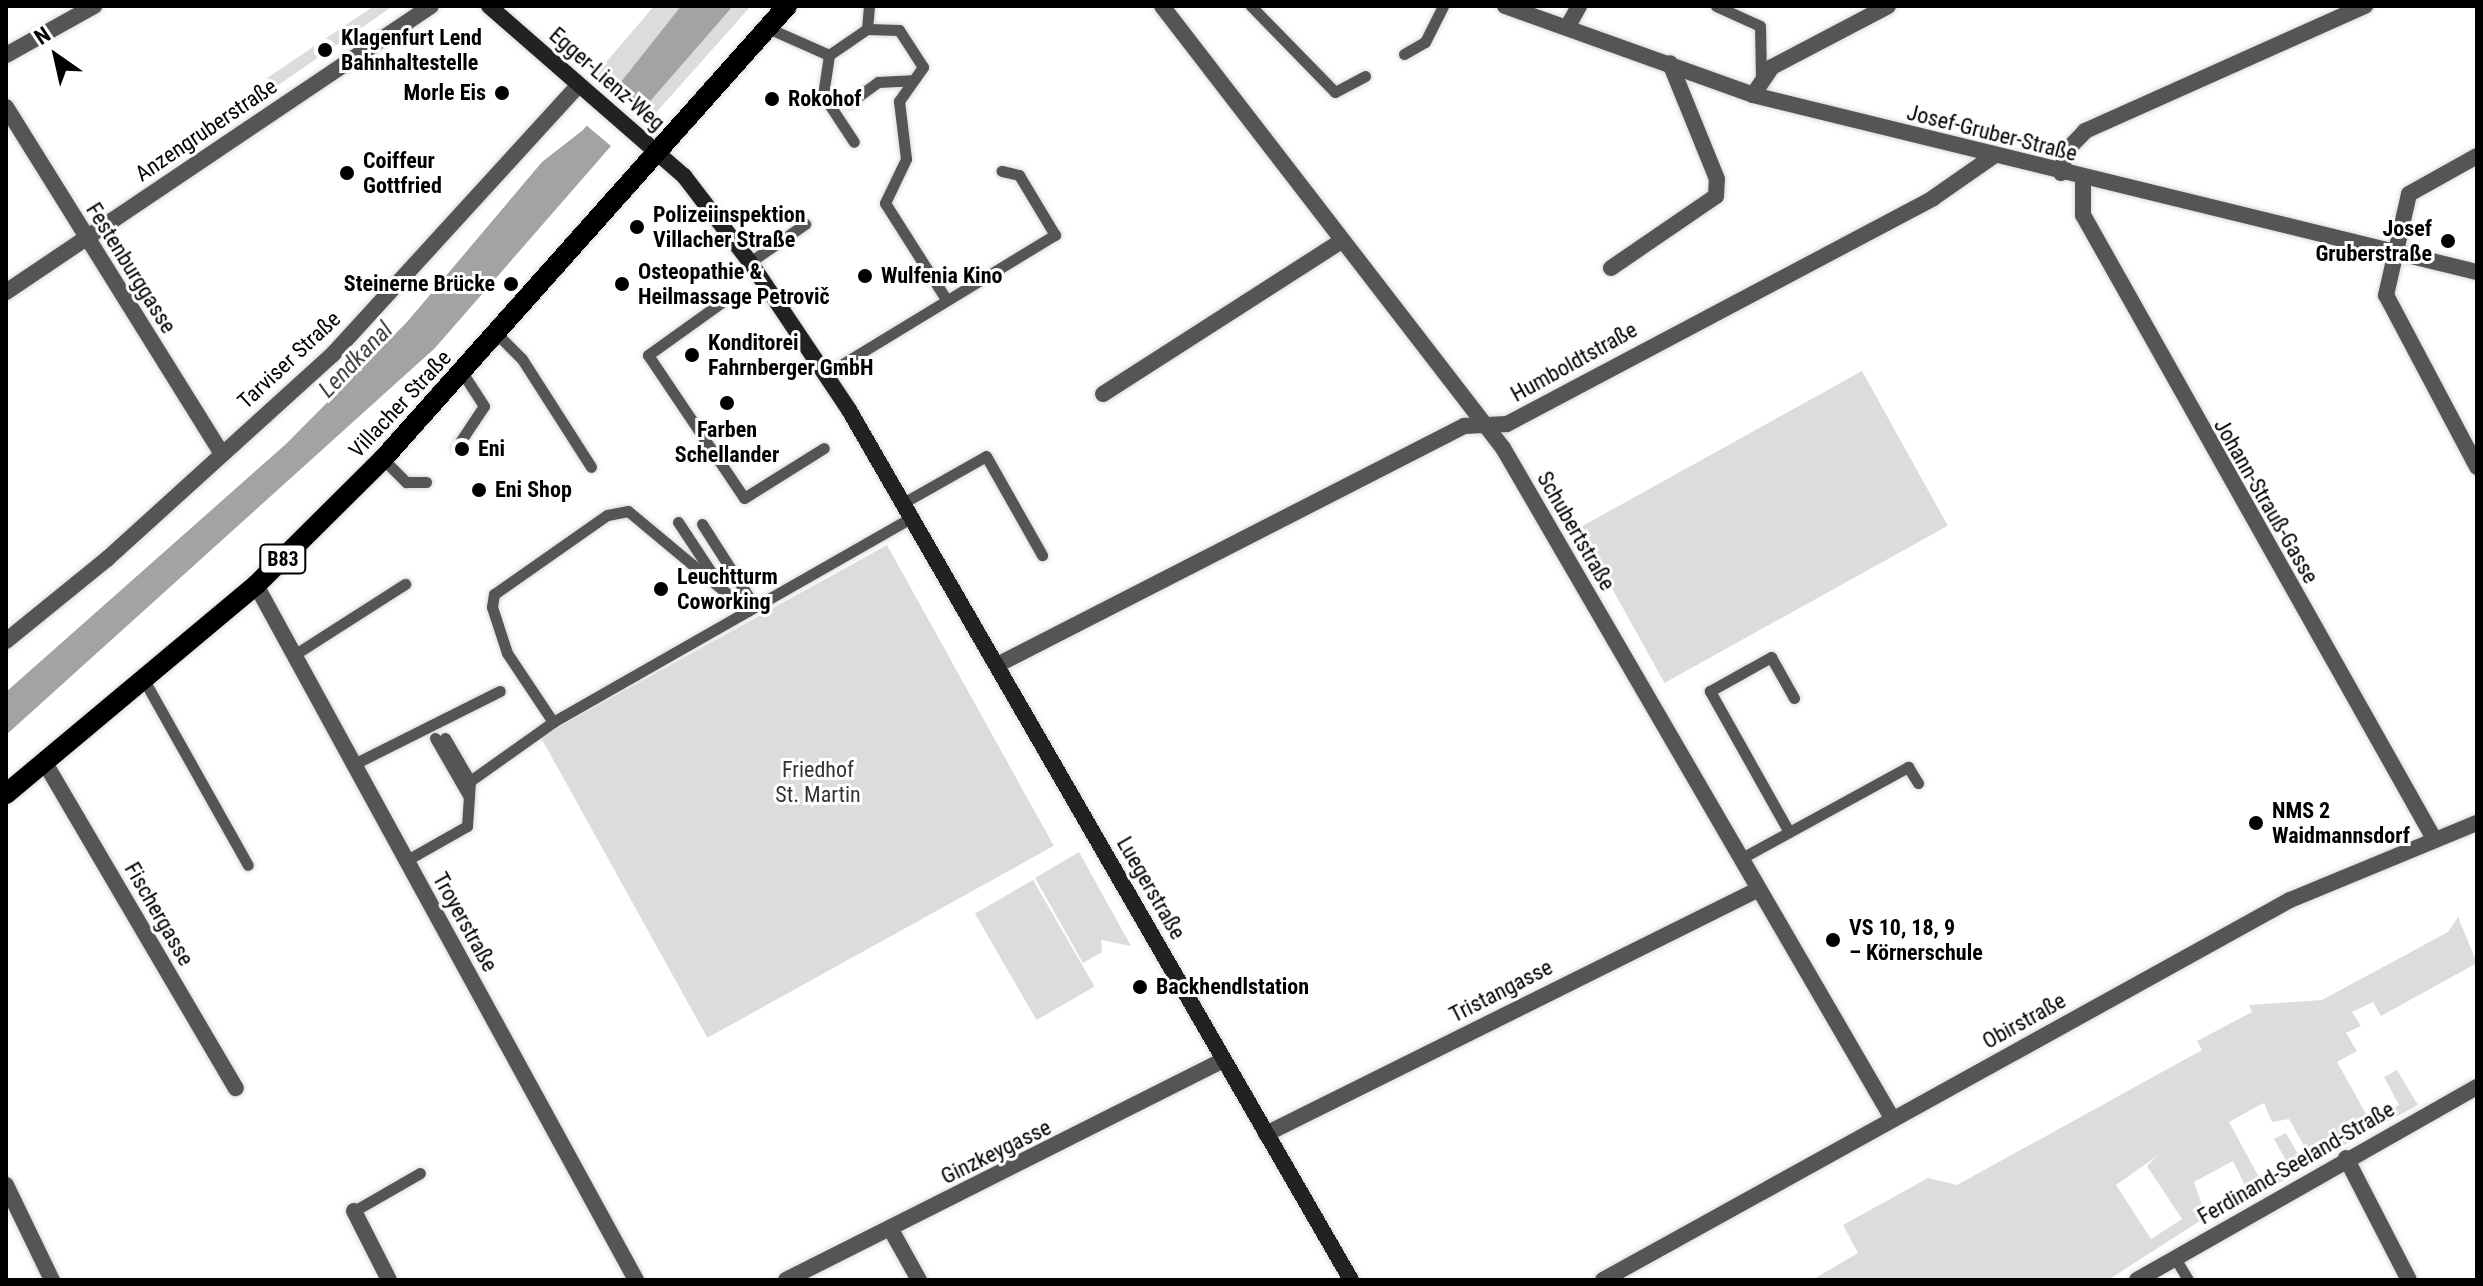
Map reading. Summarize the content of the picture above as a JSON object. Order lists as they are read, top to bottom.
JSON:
{
  "streets": {
    "main road": ["Villacher Straße", "B83"],
    "street": [
      "Egger-Lienz-Weg",
      "Anzengruberstraße",
      "Josef-Gruber-Straße",
      "Festenburggasse",
      "Tarviser Straße",
      "Humboldtstraße",
      "Johann-Strauß-Gasse",
      "Schubertstraße",
      "Luegerstraße",
      "Fischergasse",
      "Troyerstraße",
      "Tristangasse",
      "Obirstraße",
      "Ginzkeygasse",
      "Ferdinand-Seeland-Straße"
    ]
  },
  "crossings": [
    ["Egger-Lienz-Weg", "Tarviser Straße"],
    ["Egger-Lienz-Weg", "Villacher Straße"],
    ["Egger-Lienz-Weg", "Luegerstraße"],
    ["Anzengruberstraße", "Festenburggasse"],
    ["Josef-Gruber-Straße", "Humboldtstraße"],
    ["Josef-Gruber-Straße", "Johann-Strauß-Gasse"],
    ["Festenburggasse", "Tarviser Straße"],
    ["Humboldtstraße", "Schubertstraße"],
    ["Humboldtstraße", "Luegerstraße"],
    ["Villacher Straße", "Luegerstraße"],
    ["Villacher Straße", "Fischergasse"],
    ["Villacher Straße", "Troyerstraße"],
    ["Johann-Strauß-Gasse", "Obirstraße"],
    ["Schubertstraße", "Tristangasse"],
    ["Schubertstraße", "Obirstraße"],
    ["Luegerstraße", "Tristangasse"],
    ["Luegerstraße", "Ginzkeygasse"]
  ],
  "water": ["Lendkanal"],
  "parks": ["Friedhof St. Martin"],
  "places": [
    "Klagenfurt Lend Bahnhaltestelle",
    "Morle Eis",
    "Rokohof",
    "Coiffeur Gottfried",
    "Polizeiinspektion Villacher Straße",
    "Josef Gruberstraße",
    "Wulfenia Kino",
    "Steinerne Brücke",
    "Osteopathie & Heilmassage Petrovič",
    "Konditorei Fahrnberger GmbH",
    "Farben Schellander",
    "Eni",
    "Eni Shop",
    "Leuchtturm Coworking",
    "NMS 2 Waidmannsdorf",
    "VS 10, 18, 9 – Körnerschule",
    "Backhendlstation"
  ],
  "north": "top left"
}
